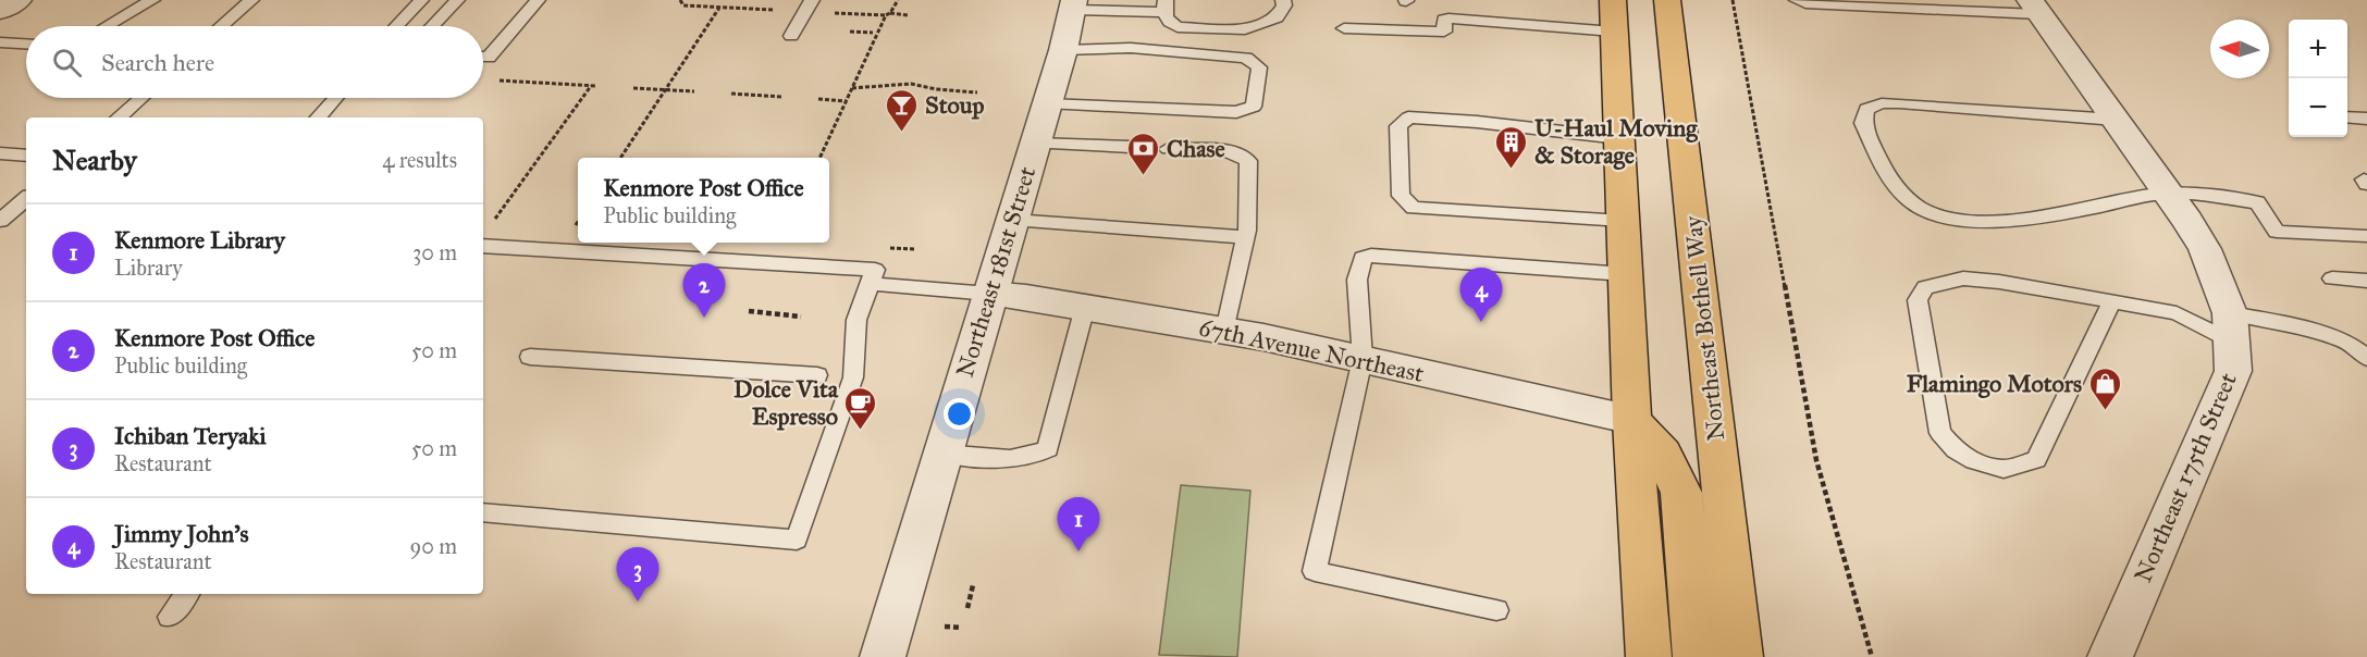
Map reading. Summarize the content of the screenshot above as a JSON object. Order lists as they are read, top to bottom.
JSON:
{
  "streets": {
    "main road": ["Northeast Bothell Way"],
    "street": ["Northeast 181st Street", "67th Avenue Northeast", "Northeast 175th Street"]
  },
  "crossings": [
    ["Northeast 181st Street", "67th Avenue Northeast"]
  ],
  "places": {
    "bar": ["Stoup"],
    "building": ["U-Haul Moving & Storage"],
    "bank": ["Chase"],
    "shop": ["Flamingo Motors"],
    "cafe": ["Dolce Vita Espresso"]
  },
  "north": "left",
  "page": {
    "map_buttons": ["+", "−"],
    "search": "Search here",
    "heading": ["Nearby", "4 results"],
    "popup": ["Kenmore Post Office", "Public building"],
    "list": [
      {
        "mark": "1",
        "name": "Kenmore Library",
        "note": "Library",
        "value": "30 m"
      },
      {
        "mark": "2",
        "name": "Kenmore Post Office",
        "note": "Public building",
        "value": "50 m"
      },
      {
        "mark": "3",
        "name": "Ichiban Teryaki",
        "note": "Restaurant",
        "value": "50 m"
      },
      {
        "mark": "4",
        "name": "Jimmy John's",
        "note": "Restaurant",
        "value": "90 m"
      }
    ],
    "pins": [
      "2",
      "4",
      "1",
      "3"
    ]
  }
}
